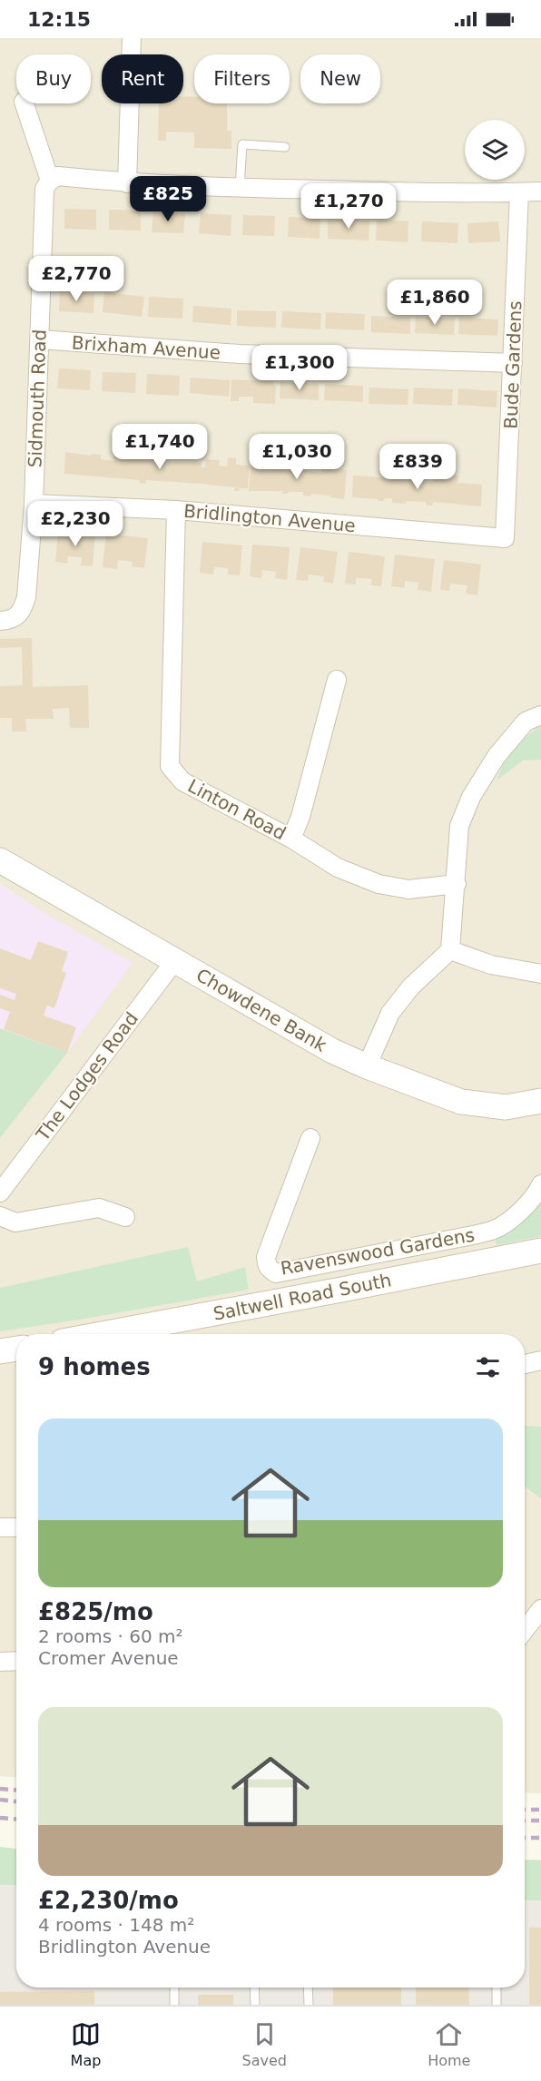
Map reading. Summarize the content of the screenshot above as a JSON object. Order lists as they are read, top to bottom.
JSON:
{
  "streets": {
    "street": [
      "Brixham Avenue",
      "Bude Gardens",
      "Sidmouth Road",
      "Bridlington Avenue",
      "Linton Road",
      "Chowdene Bank",
      "The Lodges Road",
      "Ravenswood Gardens",
      "Saltwell Road South"
    ]
  },
  "crossings": [
    ["Brixham Avenue", "Bude Gardens"],
    ["Brixham Avenue", "Sidmouth Road"],
    ["Bude Gardens", "Bridlington Avenue"],
    ["Sidmouth Road", "Bridlington Avenue"],
    ["Bridlington Avenue", "Linton Road"],
    ["Chowdene Bank", "The Lodges Road"]
  ],
  "page": {
    "status": "12:15",
    "chip": [
      "Buy",
      "Rent",
      "Filters",
      "New"
    ],
    "price": [
      "£825",
      "£1,270",
      "£2,770",
      "£1,860",
      "£1,300",
      "£1,740",
      "£1,030",
      "£839",
      "£2,230"
    ],
    "heading": "9 homes",
    "list": [
      {
        "name": "£825/mo",
        "note": "2 rooms · 60 m² · Cromer Avenue"
      },
      {
        "name": "£2,230/mo",
        "note": "4 rooms · 148 m² · Bridlington Avenue"
      }
    ],
    "tabs": ["Map", "Saved", "Home"]
  }
}
